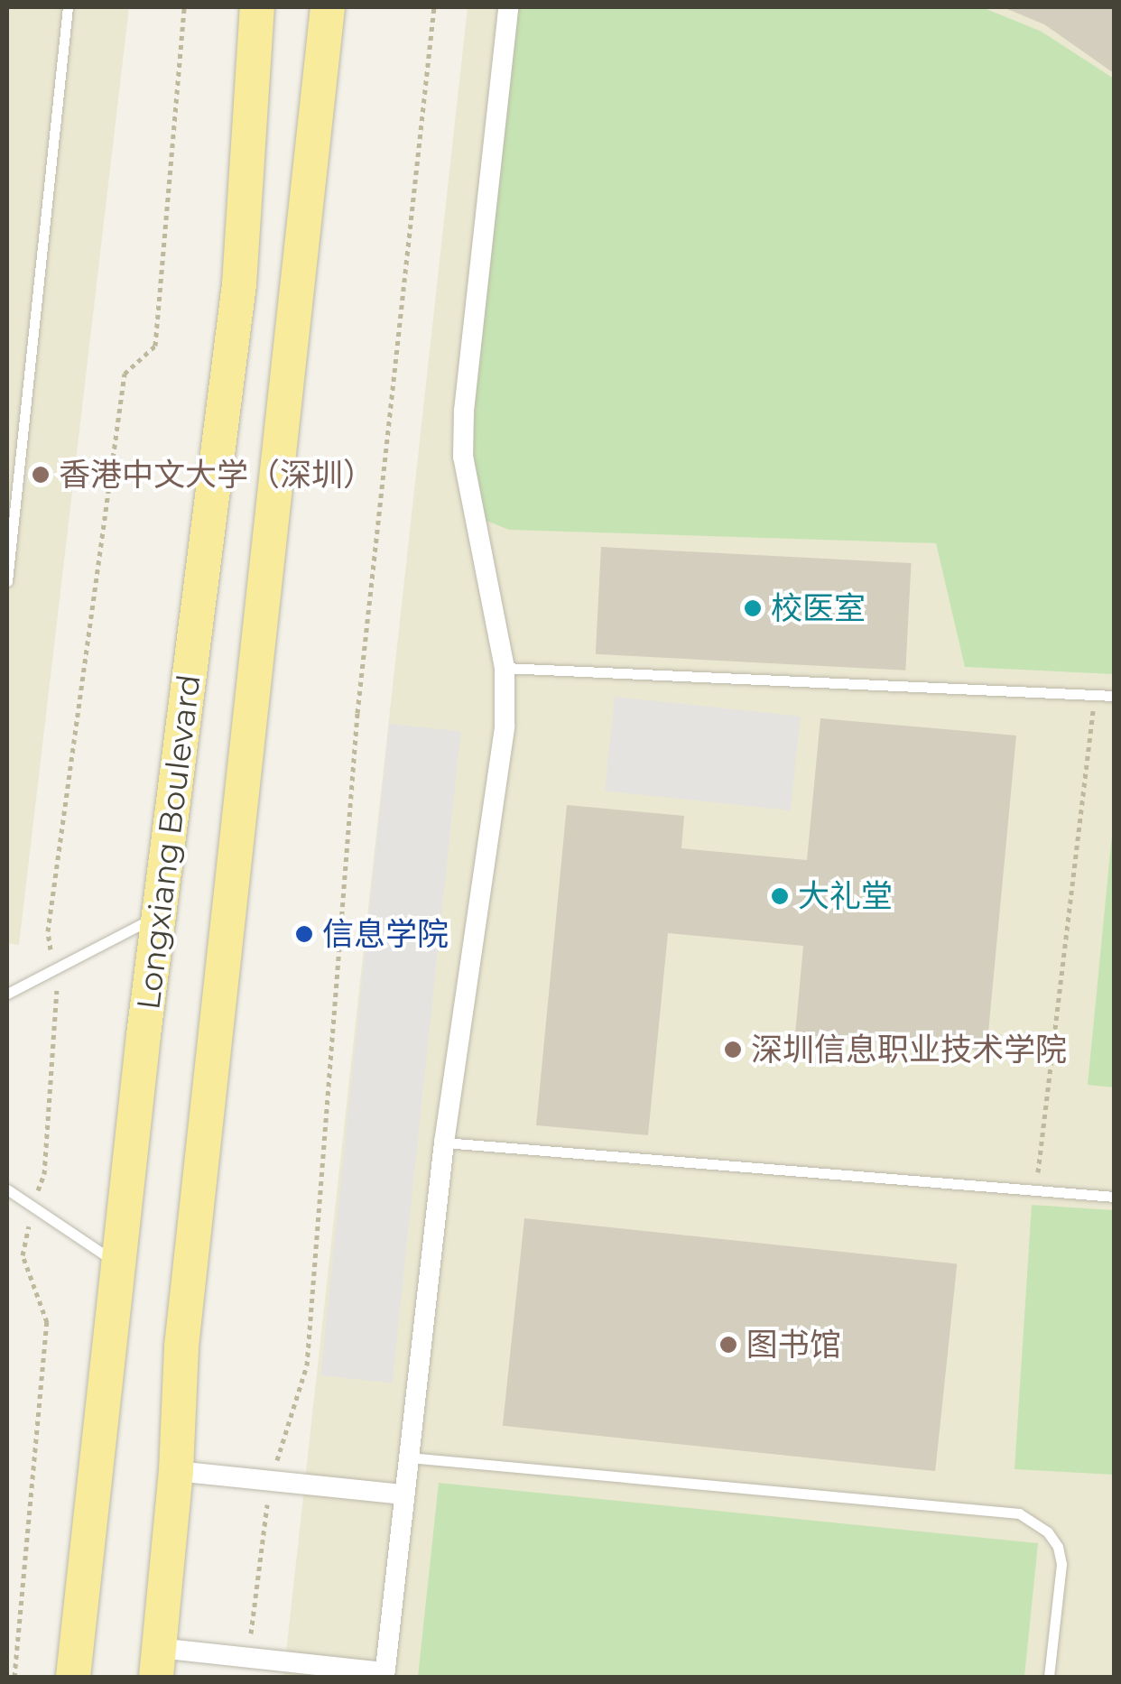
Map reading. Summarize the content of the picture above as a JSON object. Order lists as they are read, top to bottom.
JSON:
{
  "streets": {
    "main road": ["Longxiang Boulevard"]
  },
  "places": [
    "香港中文大学（深圳）",
    "校医室",
    "大礼堂",
    "信息学院",
    "深圳信息职业技术学院",
    "图书馆"
  ]
}
